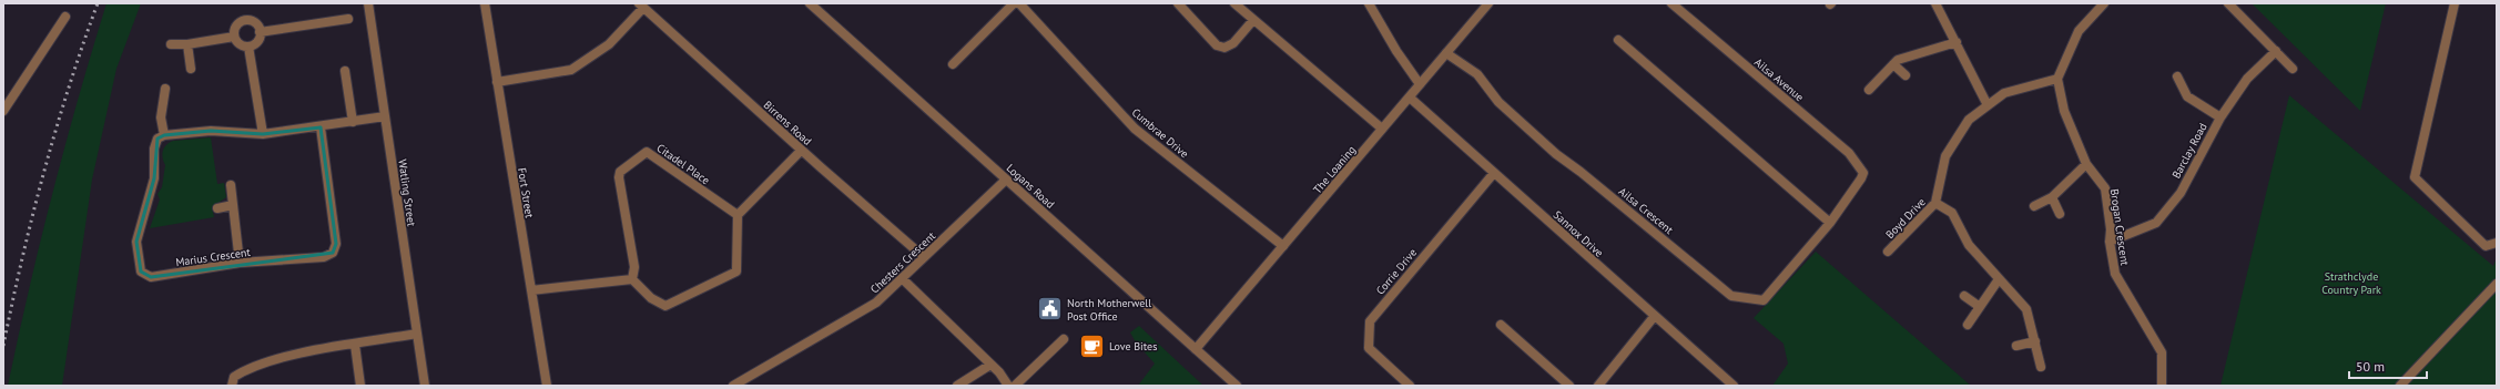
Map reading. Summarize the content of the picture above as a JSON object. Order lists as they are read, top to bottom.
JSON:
{
  "streets": {
    "street": [
      "Ailsa Avenue",
      "Birrens Road",
      "Cumbrae Drive",
      "Barclay Road",
      "Citadel Place",
      "The Loaning",
      "Logans Road",
      "Watling Street",
      "Fort Street",
      "Ailsa Crescent",
      "Boyd Drive",
      "Brogan Crescent",
      "Sannox Drive",
      "Marius Crescent",
      "Chesters Crescent",
      "Corrie Drive"
    ]
  },
  "crossings": [
    ["Ailsa Avenue", "Ailsa Crescent"],
    ["Birrens Road", "Chesters Crescent"],
    ["Cumbrae Drive", "The Loaning"],
    ["Barclay Road", "Brogan Crescent"],
    ["The Loaning", "Logans Road"],
    ["The Loaning", "Ailsa Crescent"],
    ["The Loaning", "Sannox Drive"],
    ["Logans Road", "Chesters Crescent"],
    ["Boyd Drive", "Brogan Crescent"],
    ["Sannox Drive", "Corrie Drive"]
  ],
  "parks": ["Strathclyde Country Park"],
  "places": {
    "public building": ["North Motherwell Post Office"],
    "cafe": ["Love Bites"]
  },
  "scale_bar": "50 m"
}
